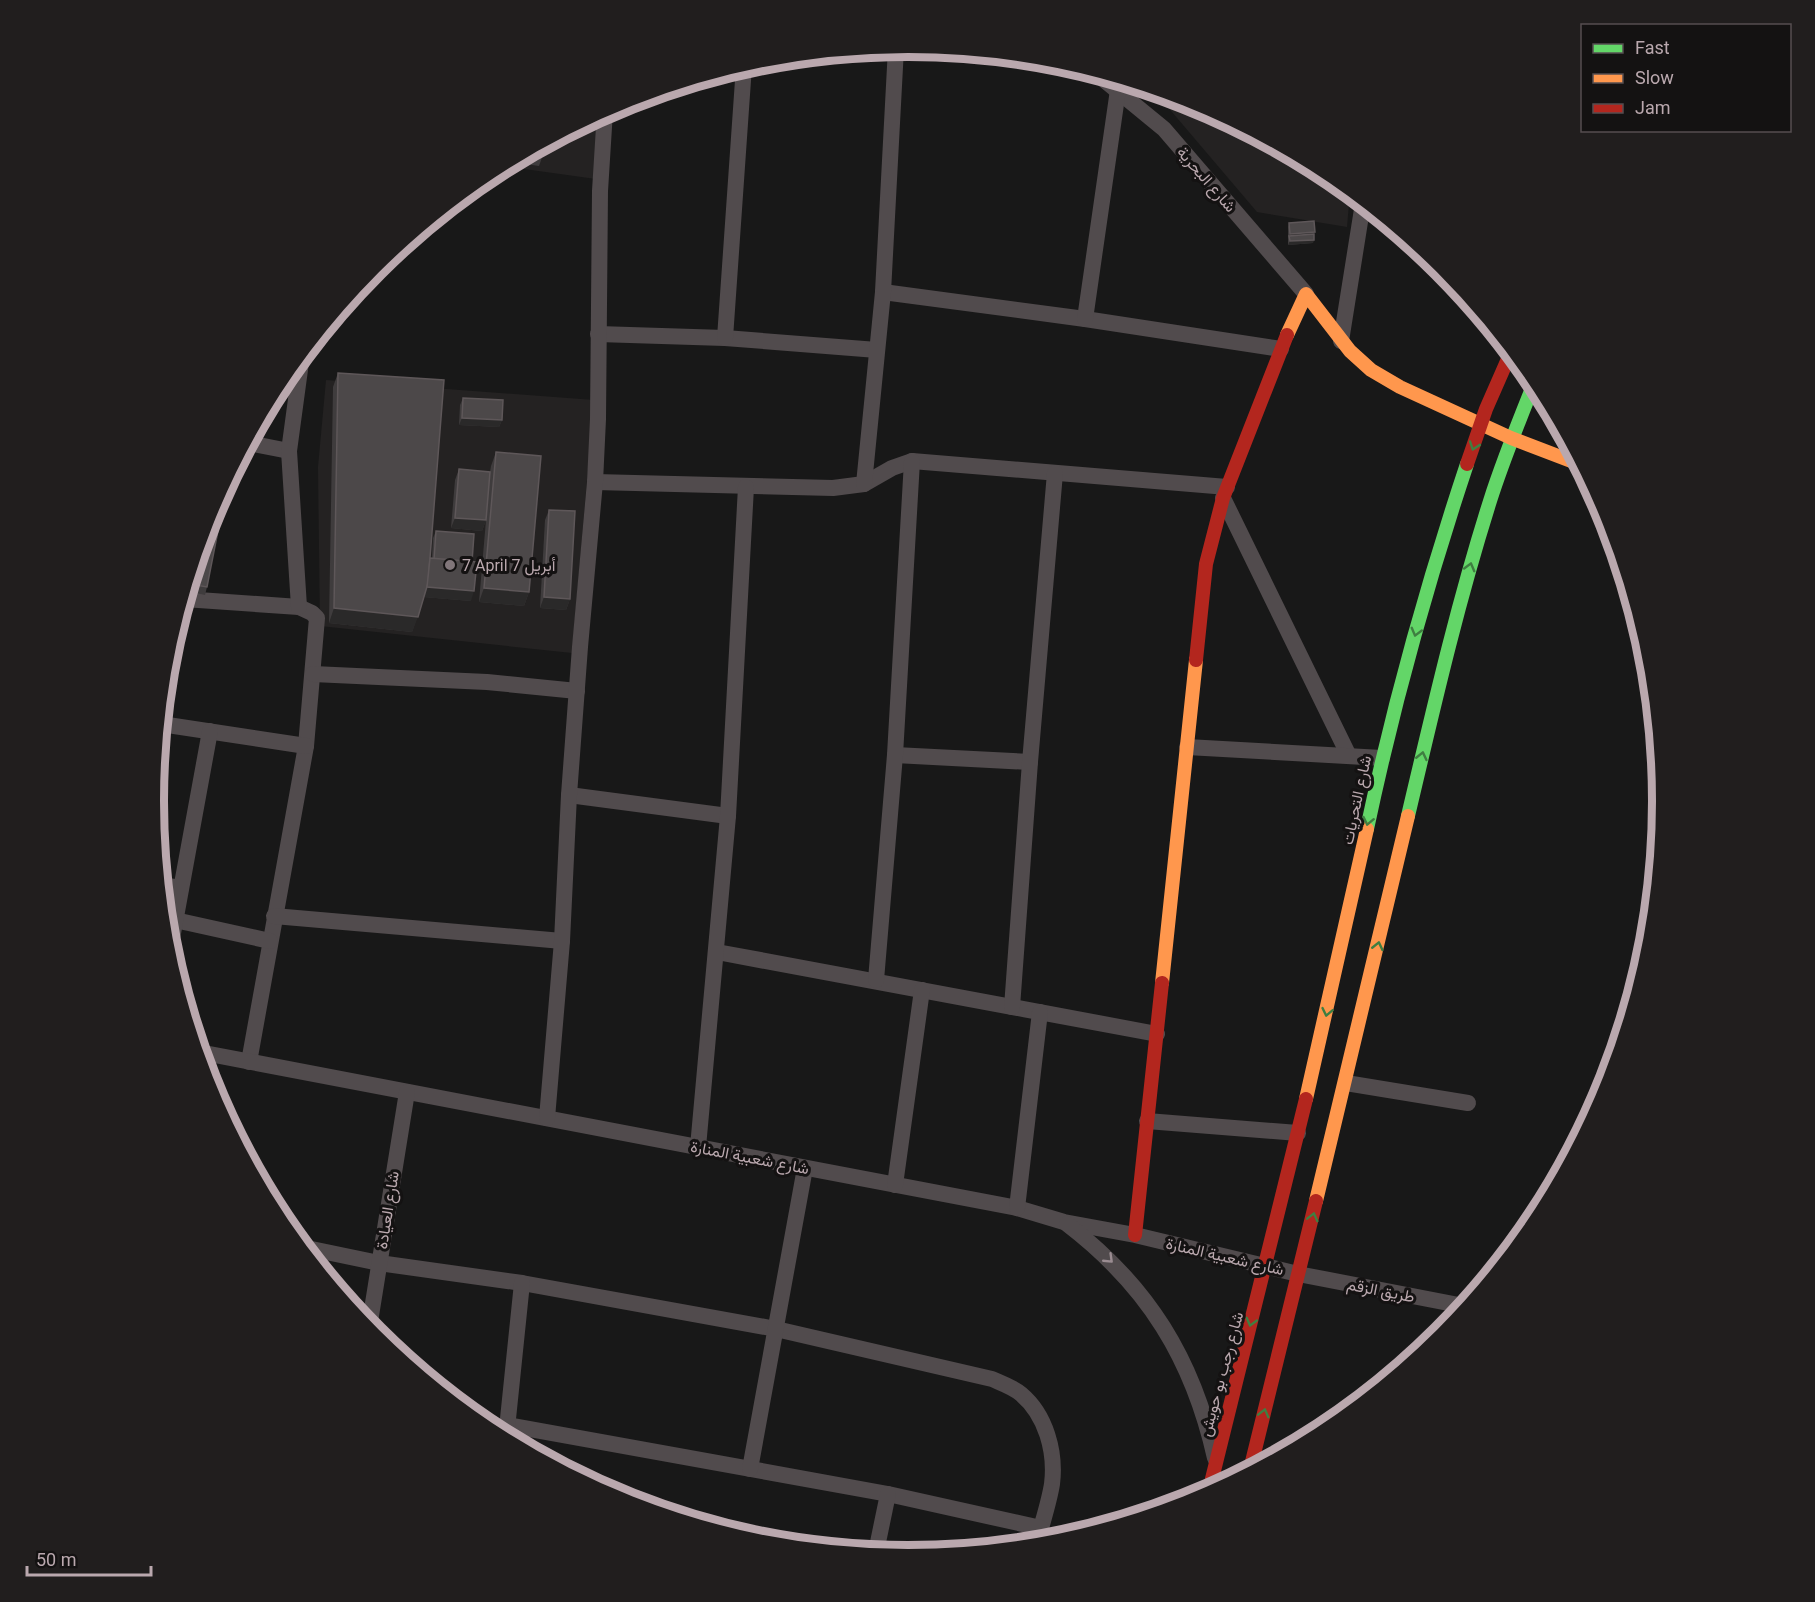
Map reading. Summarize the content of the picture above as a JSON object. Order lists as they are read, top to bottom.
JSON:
{
  "streets": {
    "main road": ["شارع التحريات", "شارع رجب بو حويش"],
    "street": [
      "شارع البحرية",
      "شارع شعبية المنارة",
      "شارع العيادة",
      "طريق الزقم"
    ]
  },
  "crossings": [
    ["شارع التحريات", "شارع شعبية المنارة"],
    ["شارع التحريات", "شارع رجب بو حويش"],
    ["شارع شعبية المنارة", "شارع العيادة"],
    ["شارع شعبية المنارة", "طريق الزقم"],
    ["شارع شعبية المنارة", "شارع رجب بو حويش"]
  ],
  "places": ["7 April 7 أبريل"],
  "legend": ["Fast", "Slow", "Jam"],
  "scale_bar": "50 m"
}
